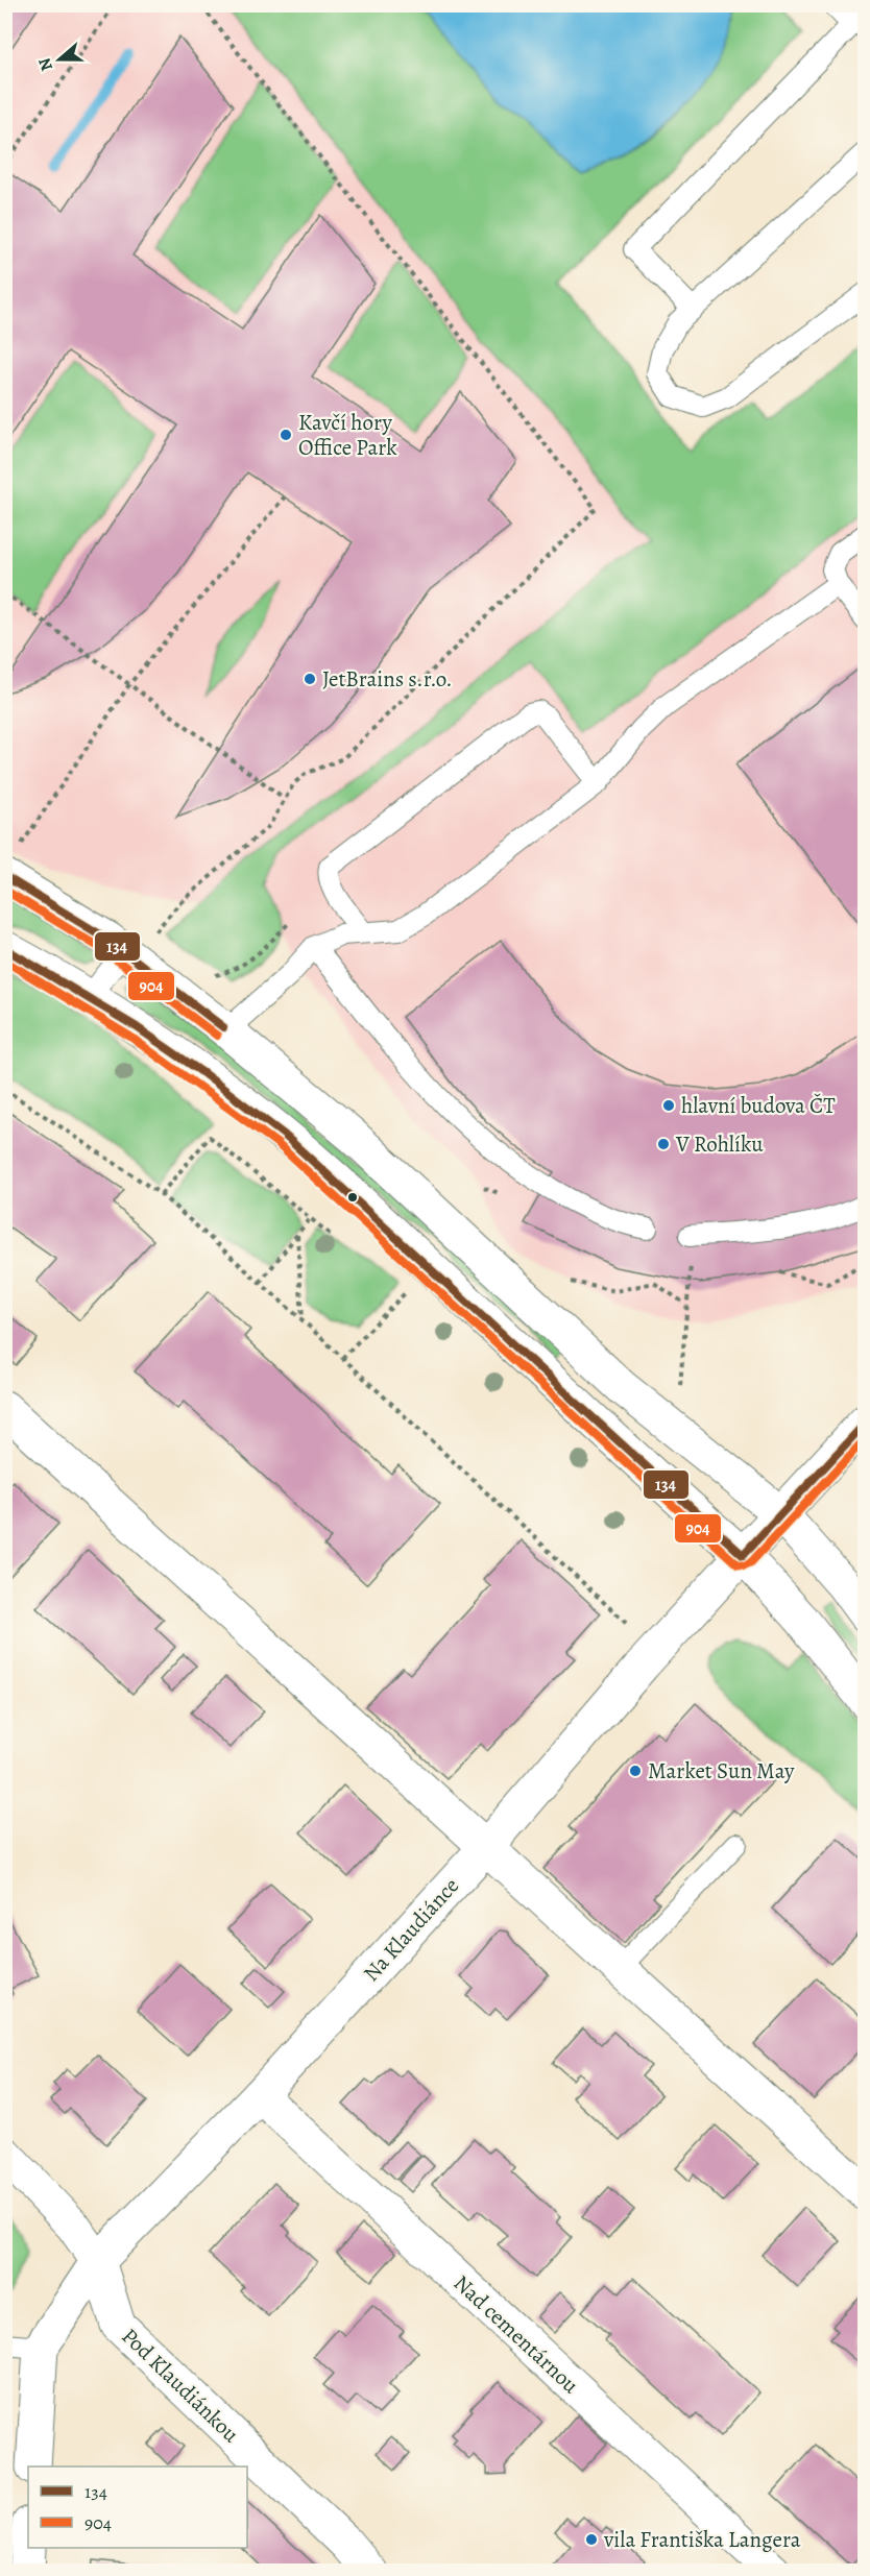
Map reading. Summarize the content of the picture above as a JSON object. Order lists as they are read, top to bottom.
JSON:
{
  "streets": {
    "street": ["Na Klaudiánce", "Nad cementárnou", "Pod Klaudiánkou"]
  },
  "crossings": [
    ["Na Klaudiánce", "Nad cementárnou"],
    ["Na Klaudiánce", "Pod Klaudiánkou"]
  ],
  "places": [
    "Kavčí hory Office Park",
    "JetBrains s.r.o.",
    "hlavní budova ČT",
    "V Rohlíku",
    "Market Sun May",
    "vila Františka Langera"
  ],
  "lines": ["transit line 134", "transit line 904"],
  "legend": ["134", "904"],
  "north": "left"
}
